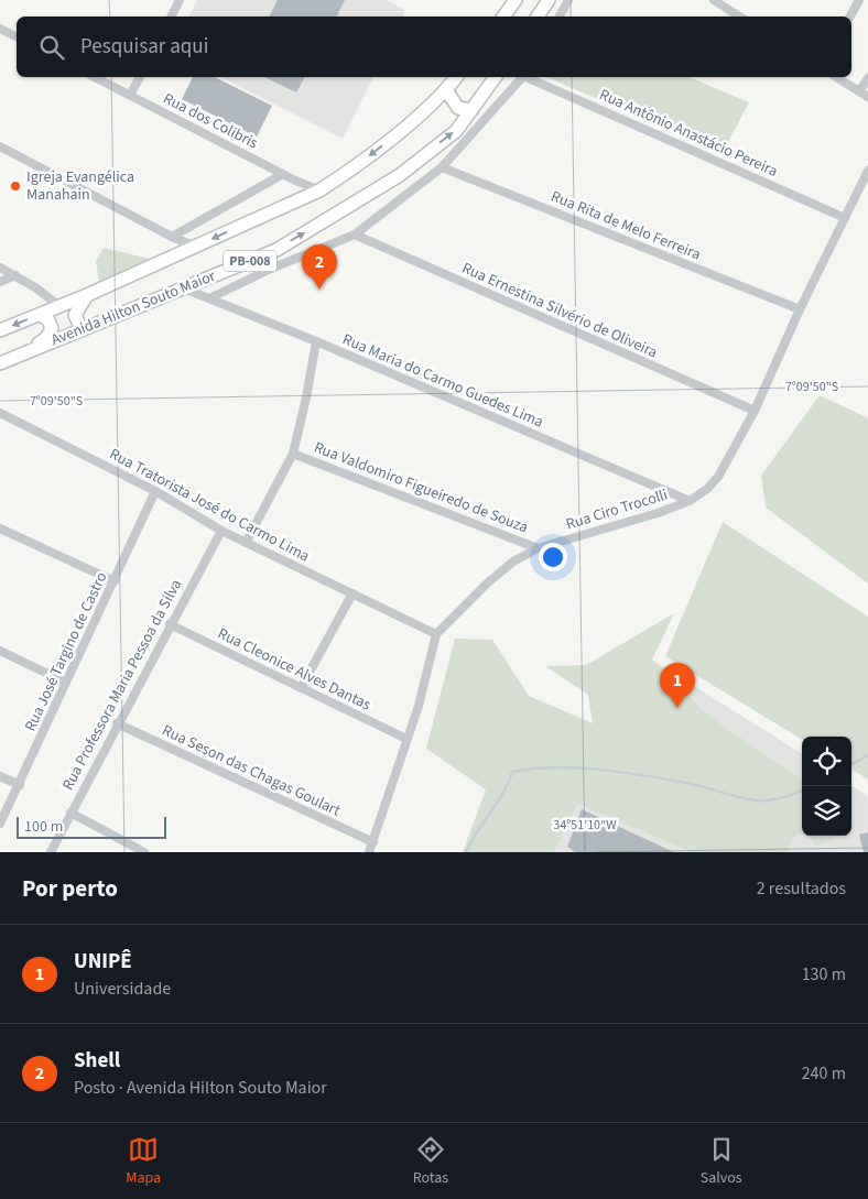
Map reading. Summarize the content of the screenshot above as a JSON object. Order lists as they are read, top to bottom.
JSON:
{
  "streets": {
    "main road": ["PB-008", "Avenida Hilton Souto Maior"],
    "street": [
      "Rua dos Colibris",
      "Rua Antônio Anastácio Pereira",
      "Rua Rita de Melo Ferreira",
      "Rua Ernestina Silvério de Oliveira",
      "Rua Maria do Carmo Guedes Lima",
      "Rua Valdomiro Figueiredo de Souza",
      "Rua Tratorista José do Carmo Lima",
      "Rua Ciro Trocolli",
      "Rua José Targino de Castro",
      "Rua Cleonice Alves Dantas",
      "Rua Professora Maria Pessoa da Silva",
      "Rua Seson das Chagas Goulart"
    ]
  },
  "crossings": [
    ["Rua dos Colibris", "Avenida Hilton Souto Maior"],
    ["Rua Antônio Anastácio Pereira", "Rua Ciro Trocolli"],
    ["Rua Rita de Melo Ferreira", "Avenida Hilton Souto Maior"],
    ["Rua Rita de Melo Ferreira", "Rua Ciro Trocolli"],
    ["Avenida Hilton Souto Maior", "Rua Ernestina Silvério de Oliveira"],
    ["Avenida Hilton Souto Maior", "Rua Maria do Carmo Guedes Lima"],
    ["Rua Ernestina Silvério de Oliveira", "Rua Ciro Trocolli"],
    ["Rua Maria do Carmo Guedes Lima", "Rua Ciro Trocolli"],
    ["Rua Valdomiro Figueiredo de Souza", "Rua Ciro Trocolli"],
    ["Rua Tratorista José do Carmo Lima", "Rua Ciro Trocolli"],
    ["Rua Tratorista José do Carmo Lima", "Rua José Targino de Castro"],
    ["Rua Tratorista José do Carmo Lima", "Rua Professora Maria Pessoa da Silva"],
    ["Rua Cleonice Alves Dantas", "Rua Professora Maria Pessoa da Silva"],
    ["Rua Professora Maria Pessoa da Silva", "Rua Seson das Chagas Goulart"]
  ],
  "places": ["Igreja Evangélica Manahain"],
  "scale_bar": "100 m",
  "page": {
    "search": "Pesquisar aqui",
    "pins": ["2", "1"],
    "scale": "100 m",
    "heading": ["Por perto", "2 resultados"],
    "list": [
      {
        "mark": "1",
        "name": "UNIPÊ",
        "note": "Universidade",
        "value": "130 m"
      },
      {
        "mark": "2",
        "name": "Shell",
        "note": "Posto · Avenida Hilton Souto Maior",
        "value": "240 m"
      }
    ],
    "nav": ["Mapa", "Rotas", "Salvos"]
  },
  "coordinates": ["7°09'50\"S", "34°51'10\"W"]
}
